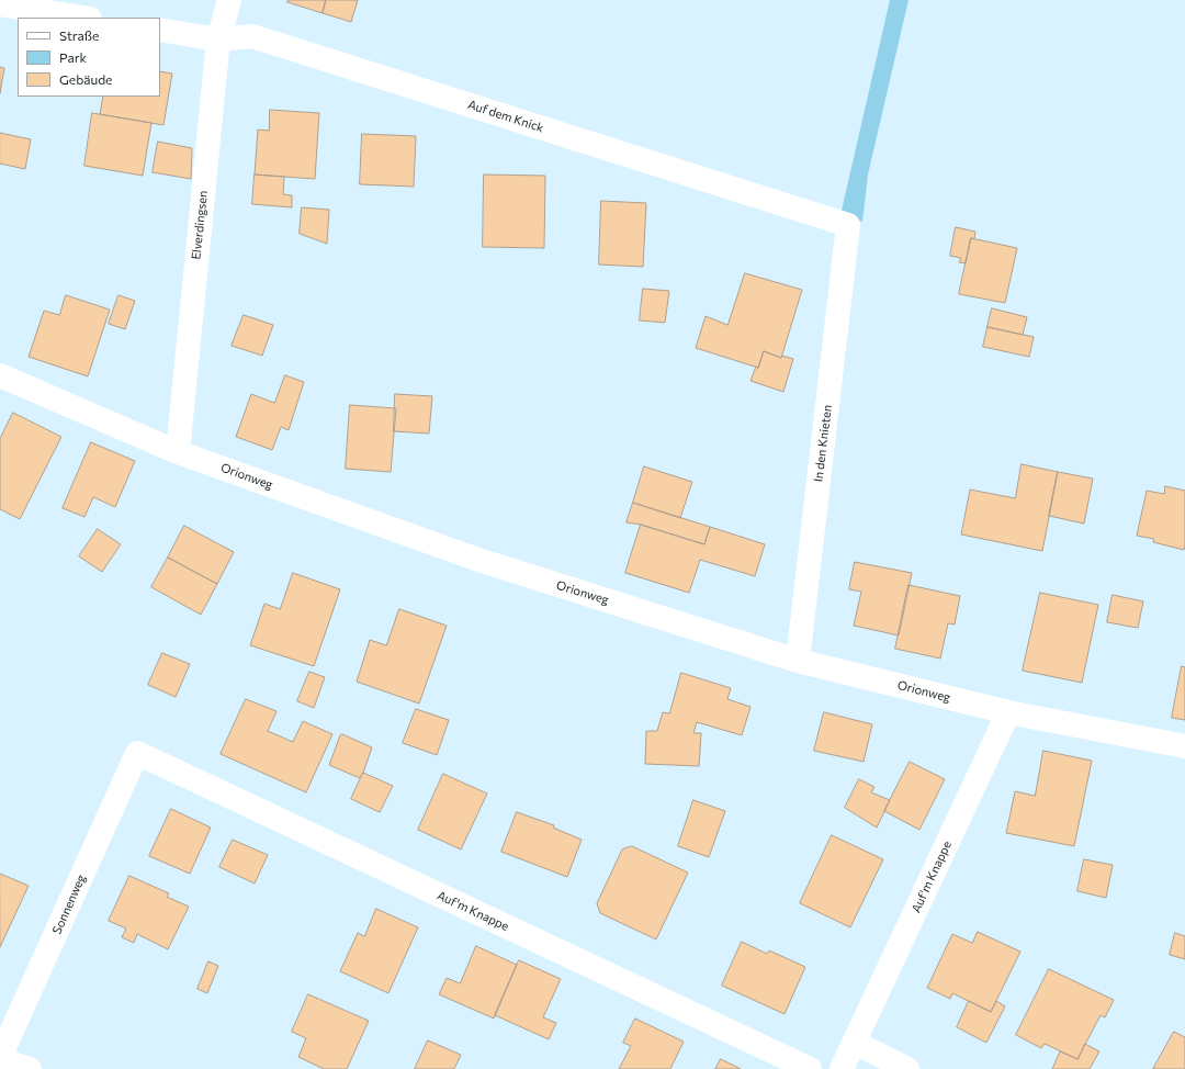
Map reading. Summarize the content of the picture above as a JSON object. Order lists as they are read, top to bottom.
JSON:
{
  "streets": {
    "street": [
      "Auf dem Knick",
      "Elverdingsen",
      "In den Knieten",
      "Orionweg",
      "Auf'm Knappe",
      "Sonnenweg"
    ]
  },
  "crossings": [
    ["Auf dem Knick", "Elverdingsen"],
    ["Auf dem Knick", "In den Knieten"],
    ["Elverdingsen", "Orionweg"],
    ["In den Knieten", "Orionweg"],
    ["Orionweg", "Auf'm Knappe"],
    ["Auf'm Knappe", "Sonnenweg"]
  ],
  "legend": ["Straße", "Park", "Gebäude"]
}
